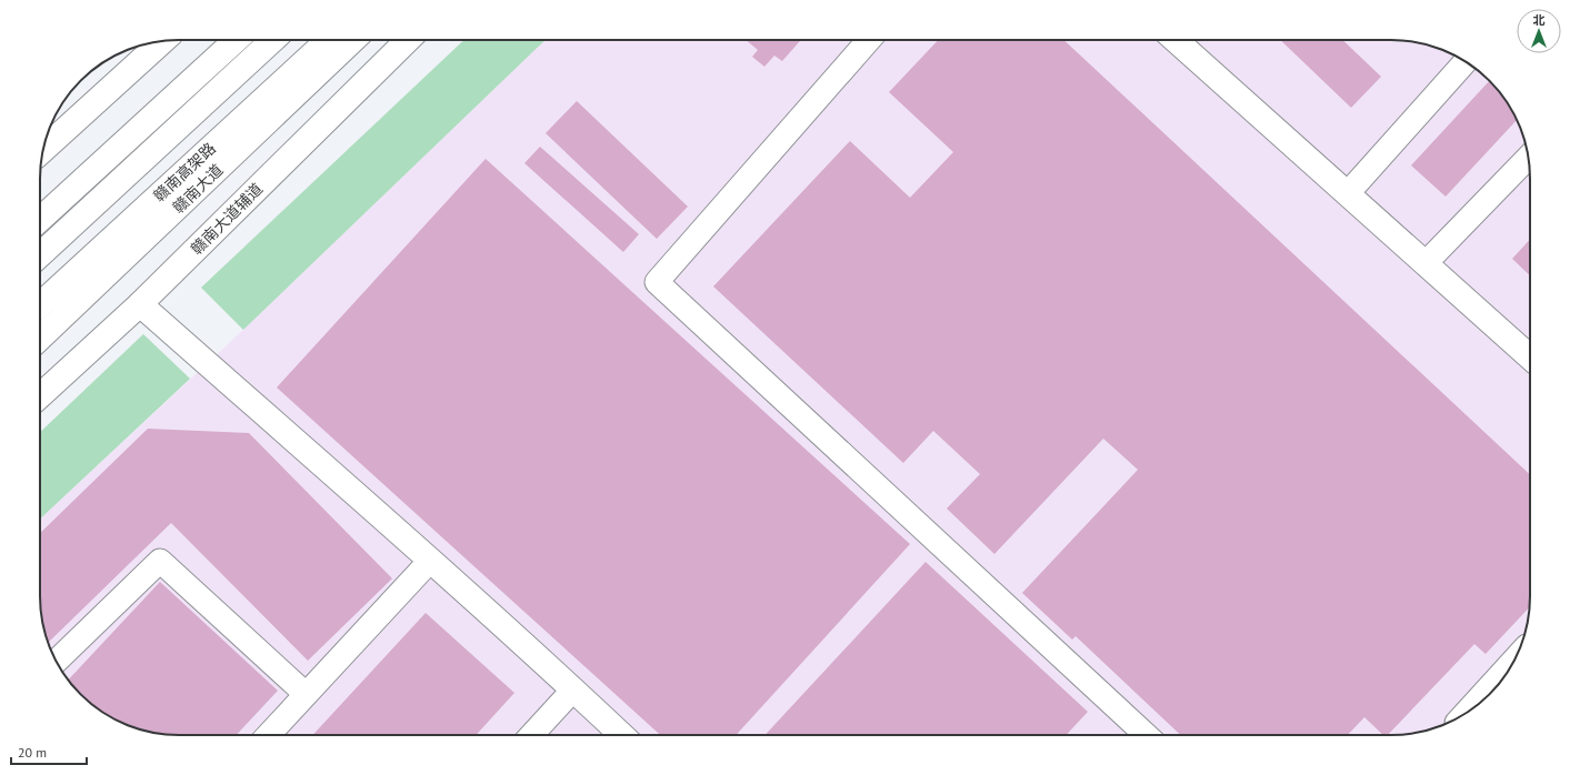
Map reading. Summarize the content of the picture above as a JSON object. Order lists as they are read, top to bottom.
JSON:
{
  "streets": {
    "main road": ["赣南高架路", "赣南大道", "赣南大道辅道"]
  },
  "scale_bar": "20 m",
  "north": "top"
}
